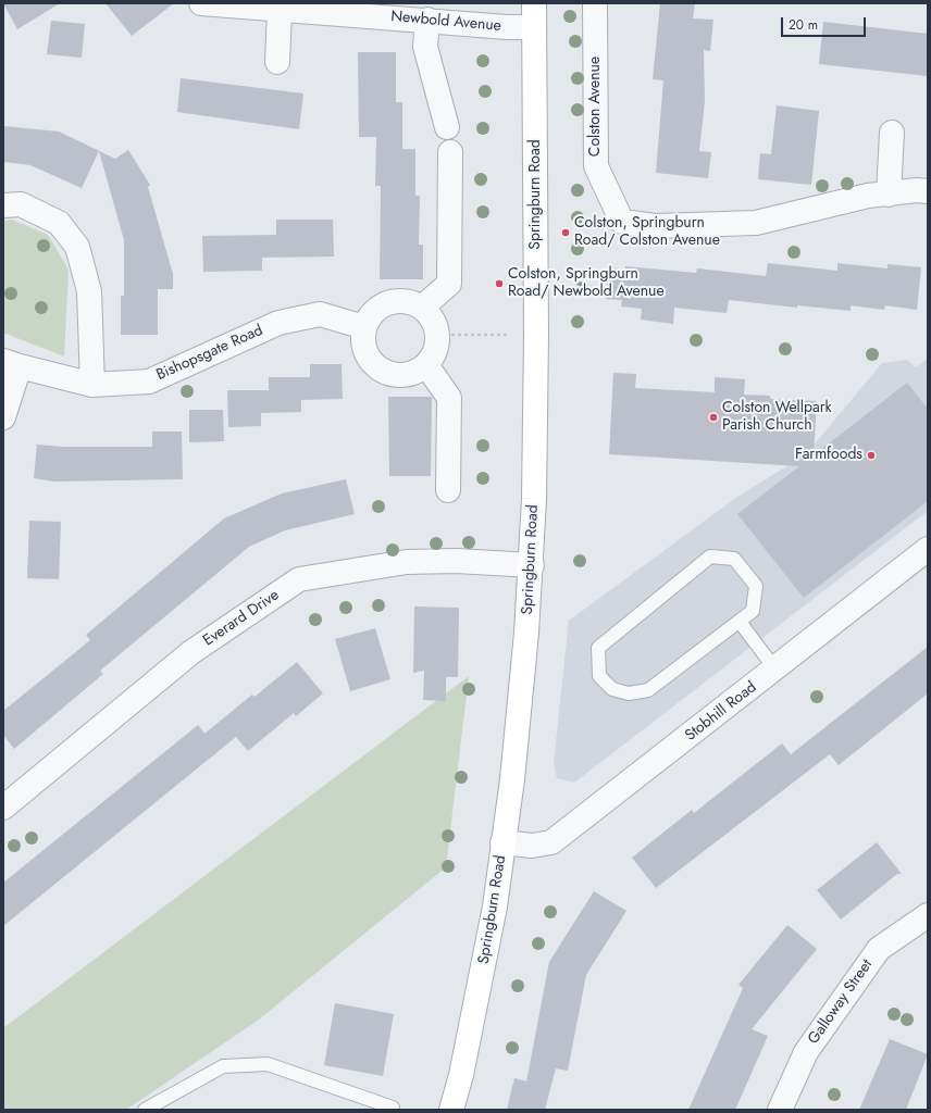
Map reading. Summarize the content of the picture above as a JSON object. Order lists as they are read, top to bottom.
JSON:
{
  "streets": {
    "main road": ["Springburn Road"],
    "street": [
      "Newbold Avenue",
      "Colston Avenue",
      "Bishopsgate Road",
      "Everard Drive",
      "Stobhill Road",
      "Galloway Street"
    ]
  },
  "crossings": [
    ["Newbold Avenue", "Springburn Road"],
    ["Springburn Road", "Everard Drive"],
    ["Springburn Road", "Stobhill Road"]
  ],
  "places": [
    "Colston, Springburn Road/ Colston Avenue",
    "Colston, Springburn Road/ Newbold Avenue",
    "Colston Wellpark Parish Church",
    "Farmfoods"
  ],
  "scale_bar": "20 m"
}
